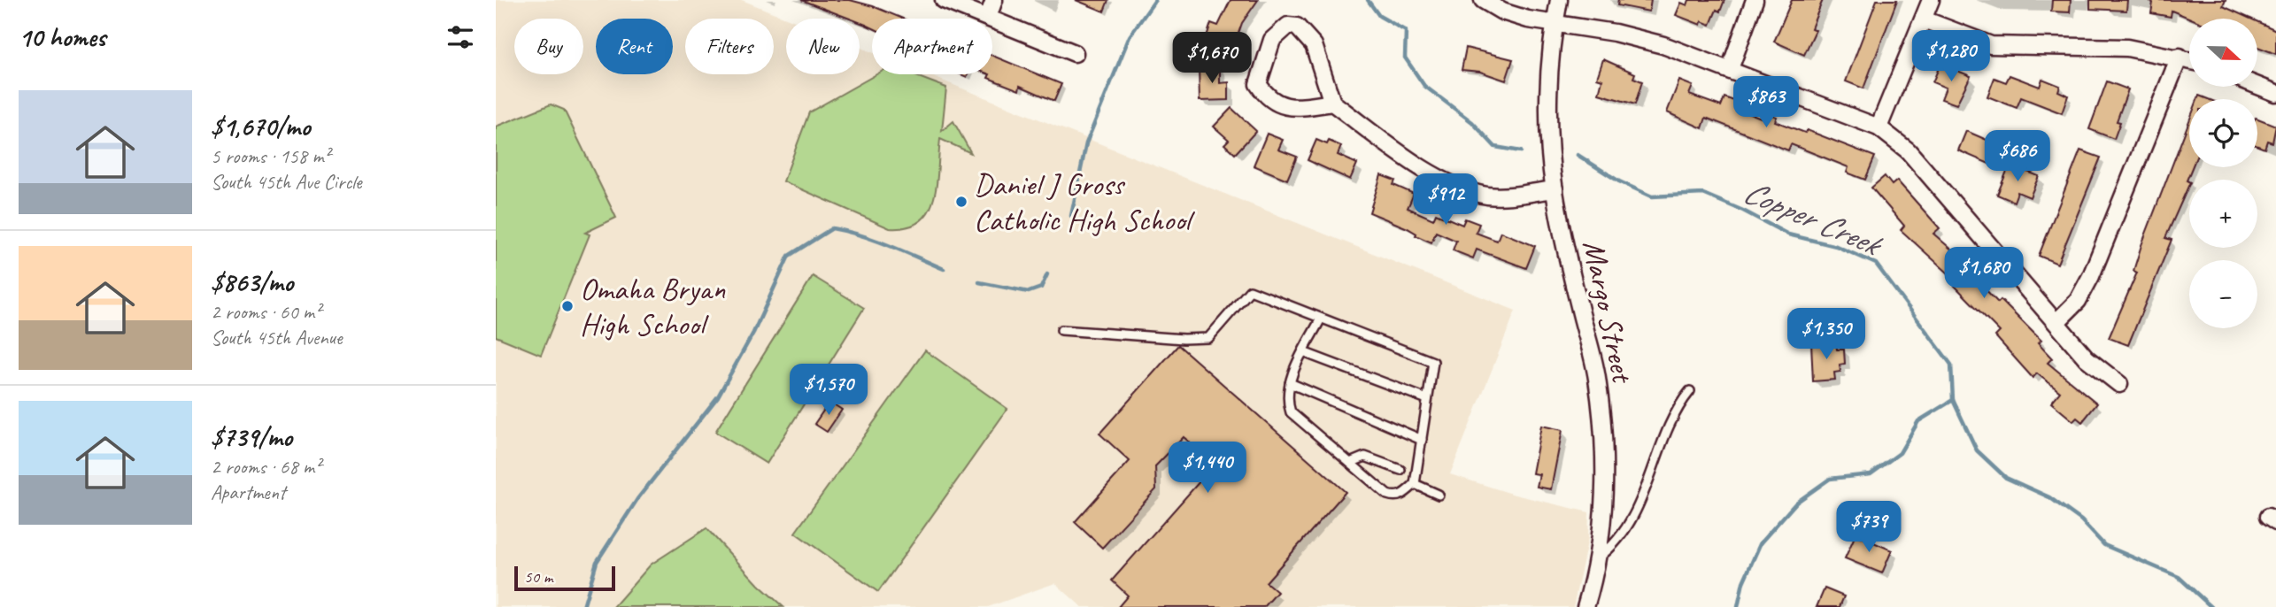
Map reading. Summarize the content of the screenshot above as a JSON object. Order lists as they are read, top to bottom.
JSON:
{
  "streets": {
    "street": ["Margo Street"]
  },
  "water": ["Copper Creek"],
  "places": ["Daniel J Gross Catholic High School", "Omaha Bryan High School"],
  "scale_bar": "50 m",
  "north": "right",
  "page": {
    "heading": "10 homes",
    "map_buttons": ["+", "−"],
    "chip": [
      "Buy",
      "Rent",
      "Filters",
      "New",
      "Apartment"
    ],
    "price": [
      "$1,280",
      "$1,670",
      "$863",
      "$686",
      "$912",
      "$1,680",
      "$1,350",
      "$1,570",
      "$1,440",
      "$739"
    ],
    "list": [
      {
        "name": "$1,670/mo",
        "note": "5 rooms · 158 m² · South 45th Ave Circle"
      },
      {
        "name": "$863/mo",
        "note": "2 rooms · 60 m² · South 45th Avenue"
      },
      {
        "name": "$739/mo",
        "note": "2 rooms · 68 m² · Apartment"
      }
    ],
    "scale": "50 m"
  }
}
